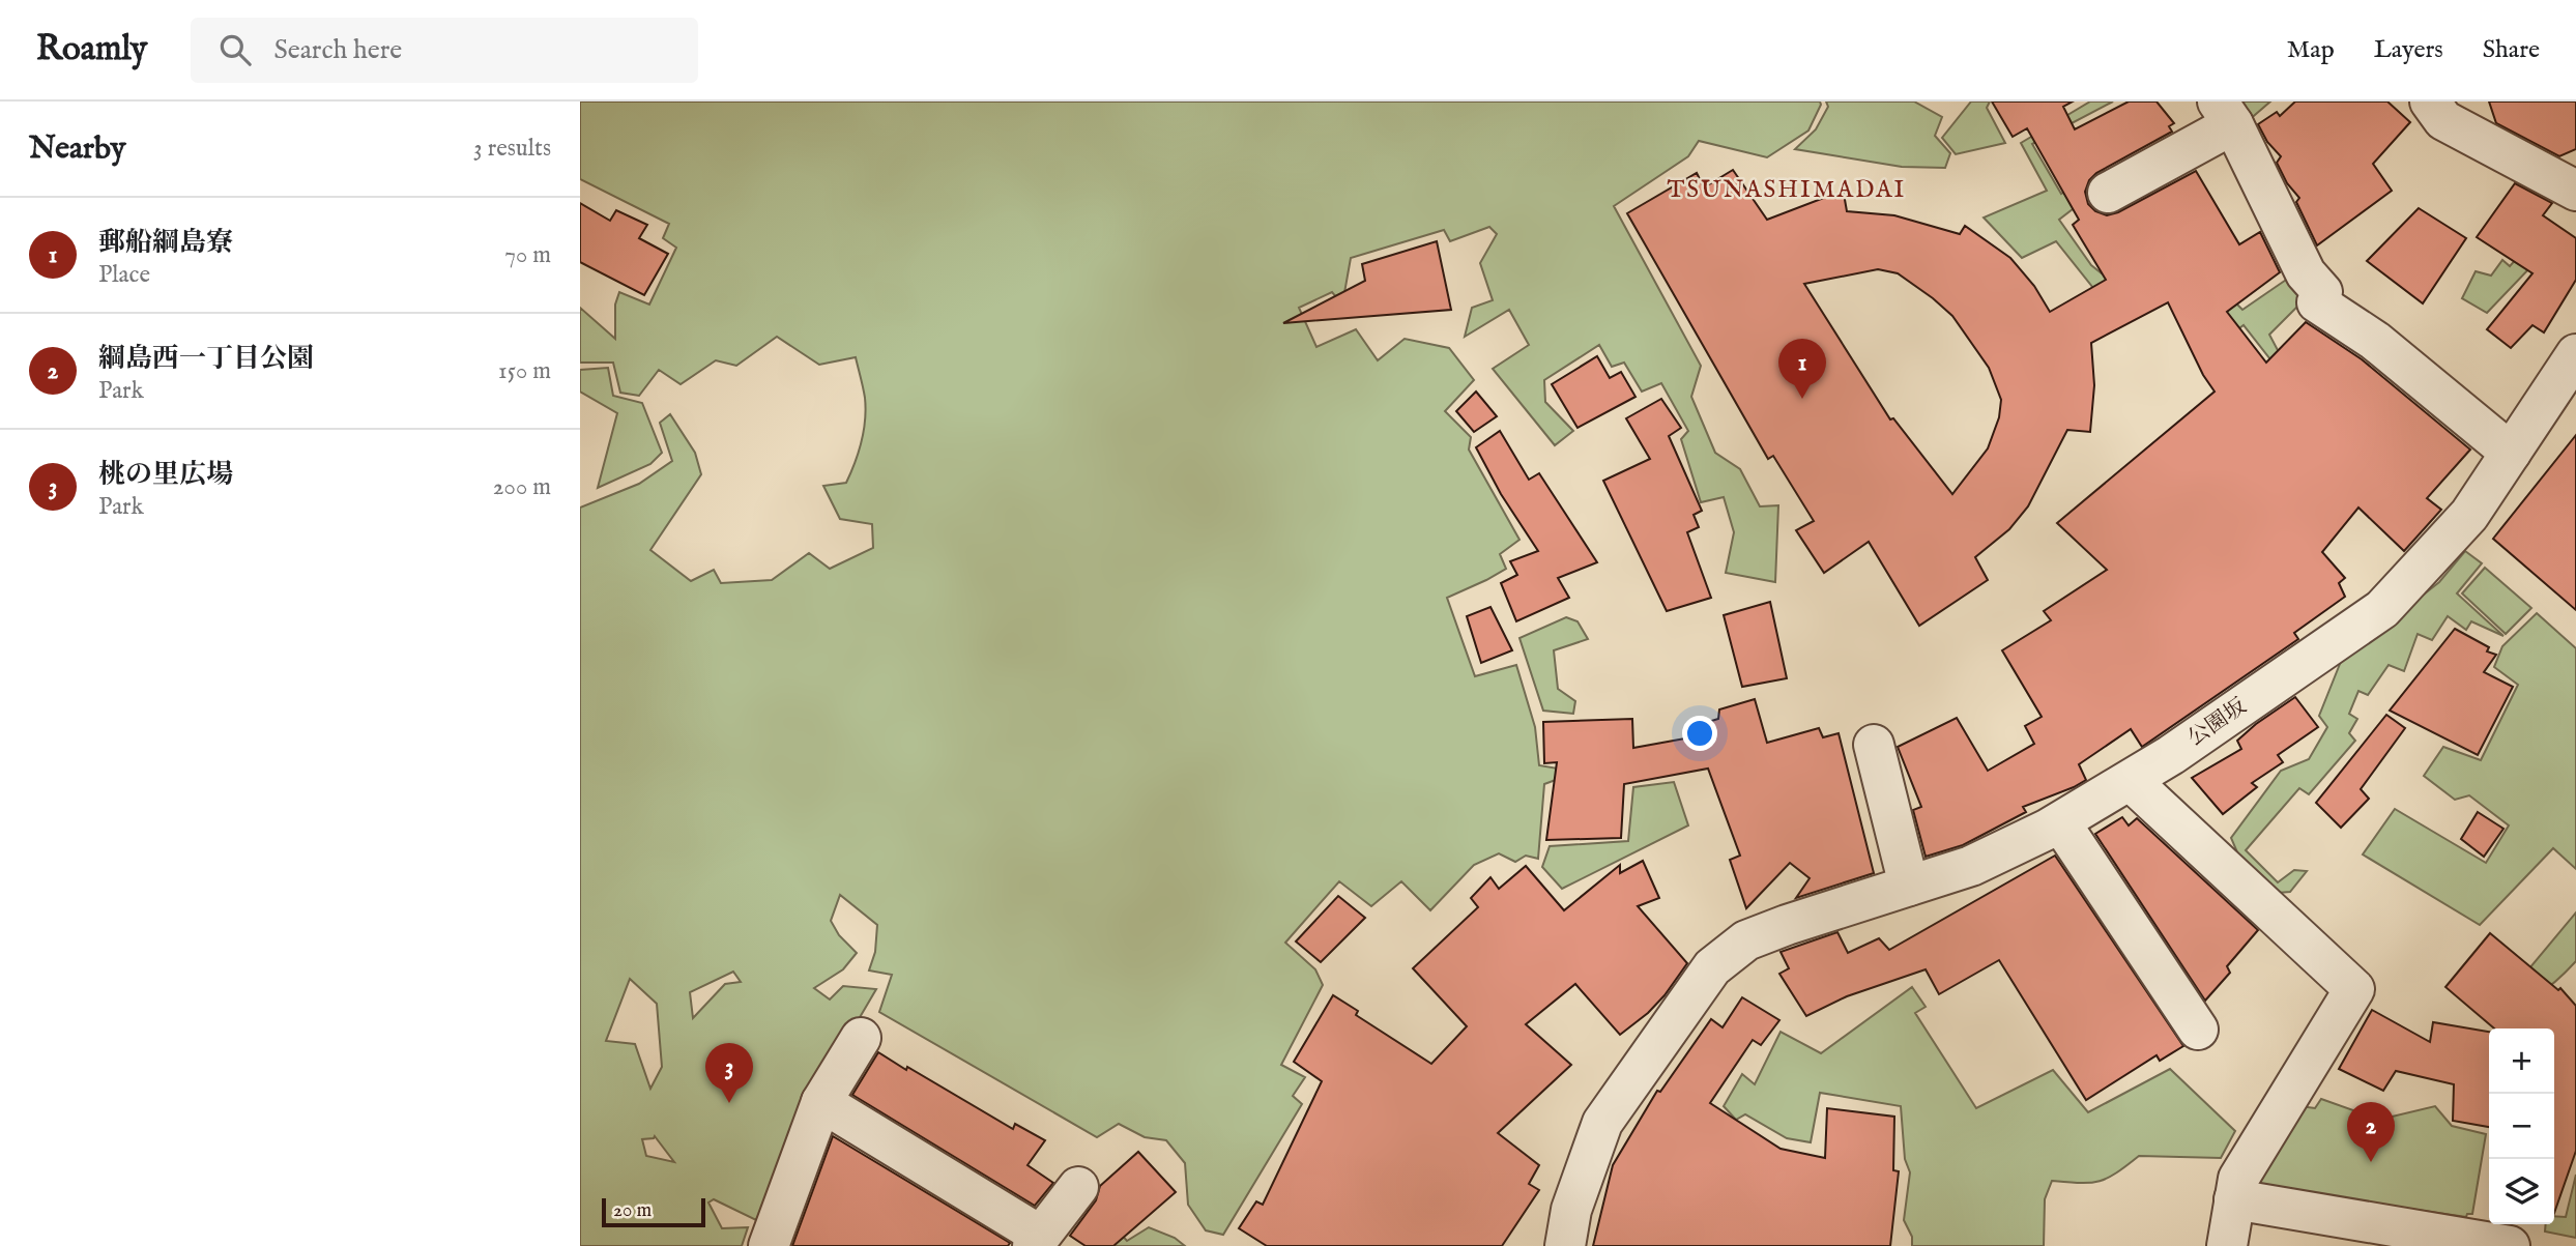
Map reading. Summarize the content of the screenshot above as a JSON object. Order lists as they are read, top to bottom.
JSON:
{
  "streets": {
    "street": ["公園坂"]
  },
  "districts": ["TSUNASHIMADAI"],
  "scale_bar": "20 m",
  "page": {
    "header": "Roamly",
    "search": "Search here",
    "nav": ["Map", "Layers", "Share"],
    "heading": ["Nearby", "3 results"],
    "list": [
      {
        "mark": "1",
        "name": "郵船綱島寮",
        "note": "Place",
        "value": "70 m"
      },
      {
        "mark": "2",
        "name": "綱島西一丁目公園",
        "note": "Park",
        "value": "150 m"
      },
      {
        "mark": "3",
        "name": "桃の里広場",
        "note": "Park",
        "value": "200 m"
      }
    ],
    "pins": ["1", "3", "2"],
    "map_buttons": ["+", "−"],
    "scale": "20 m"
  }
}
